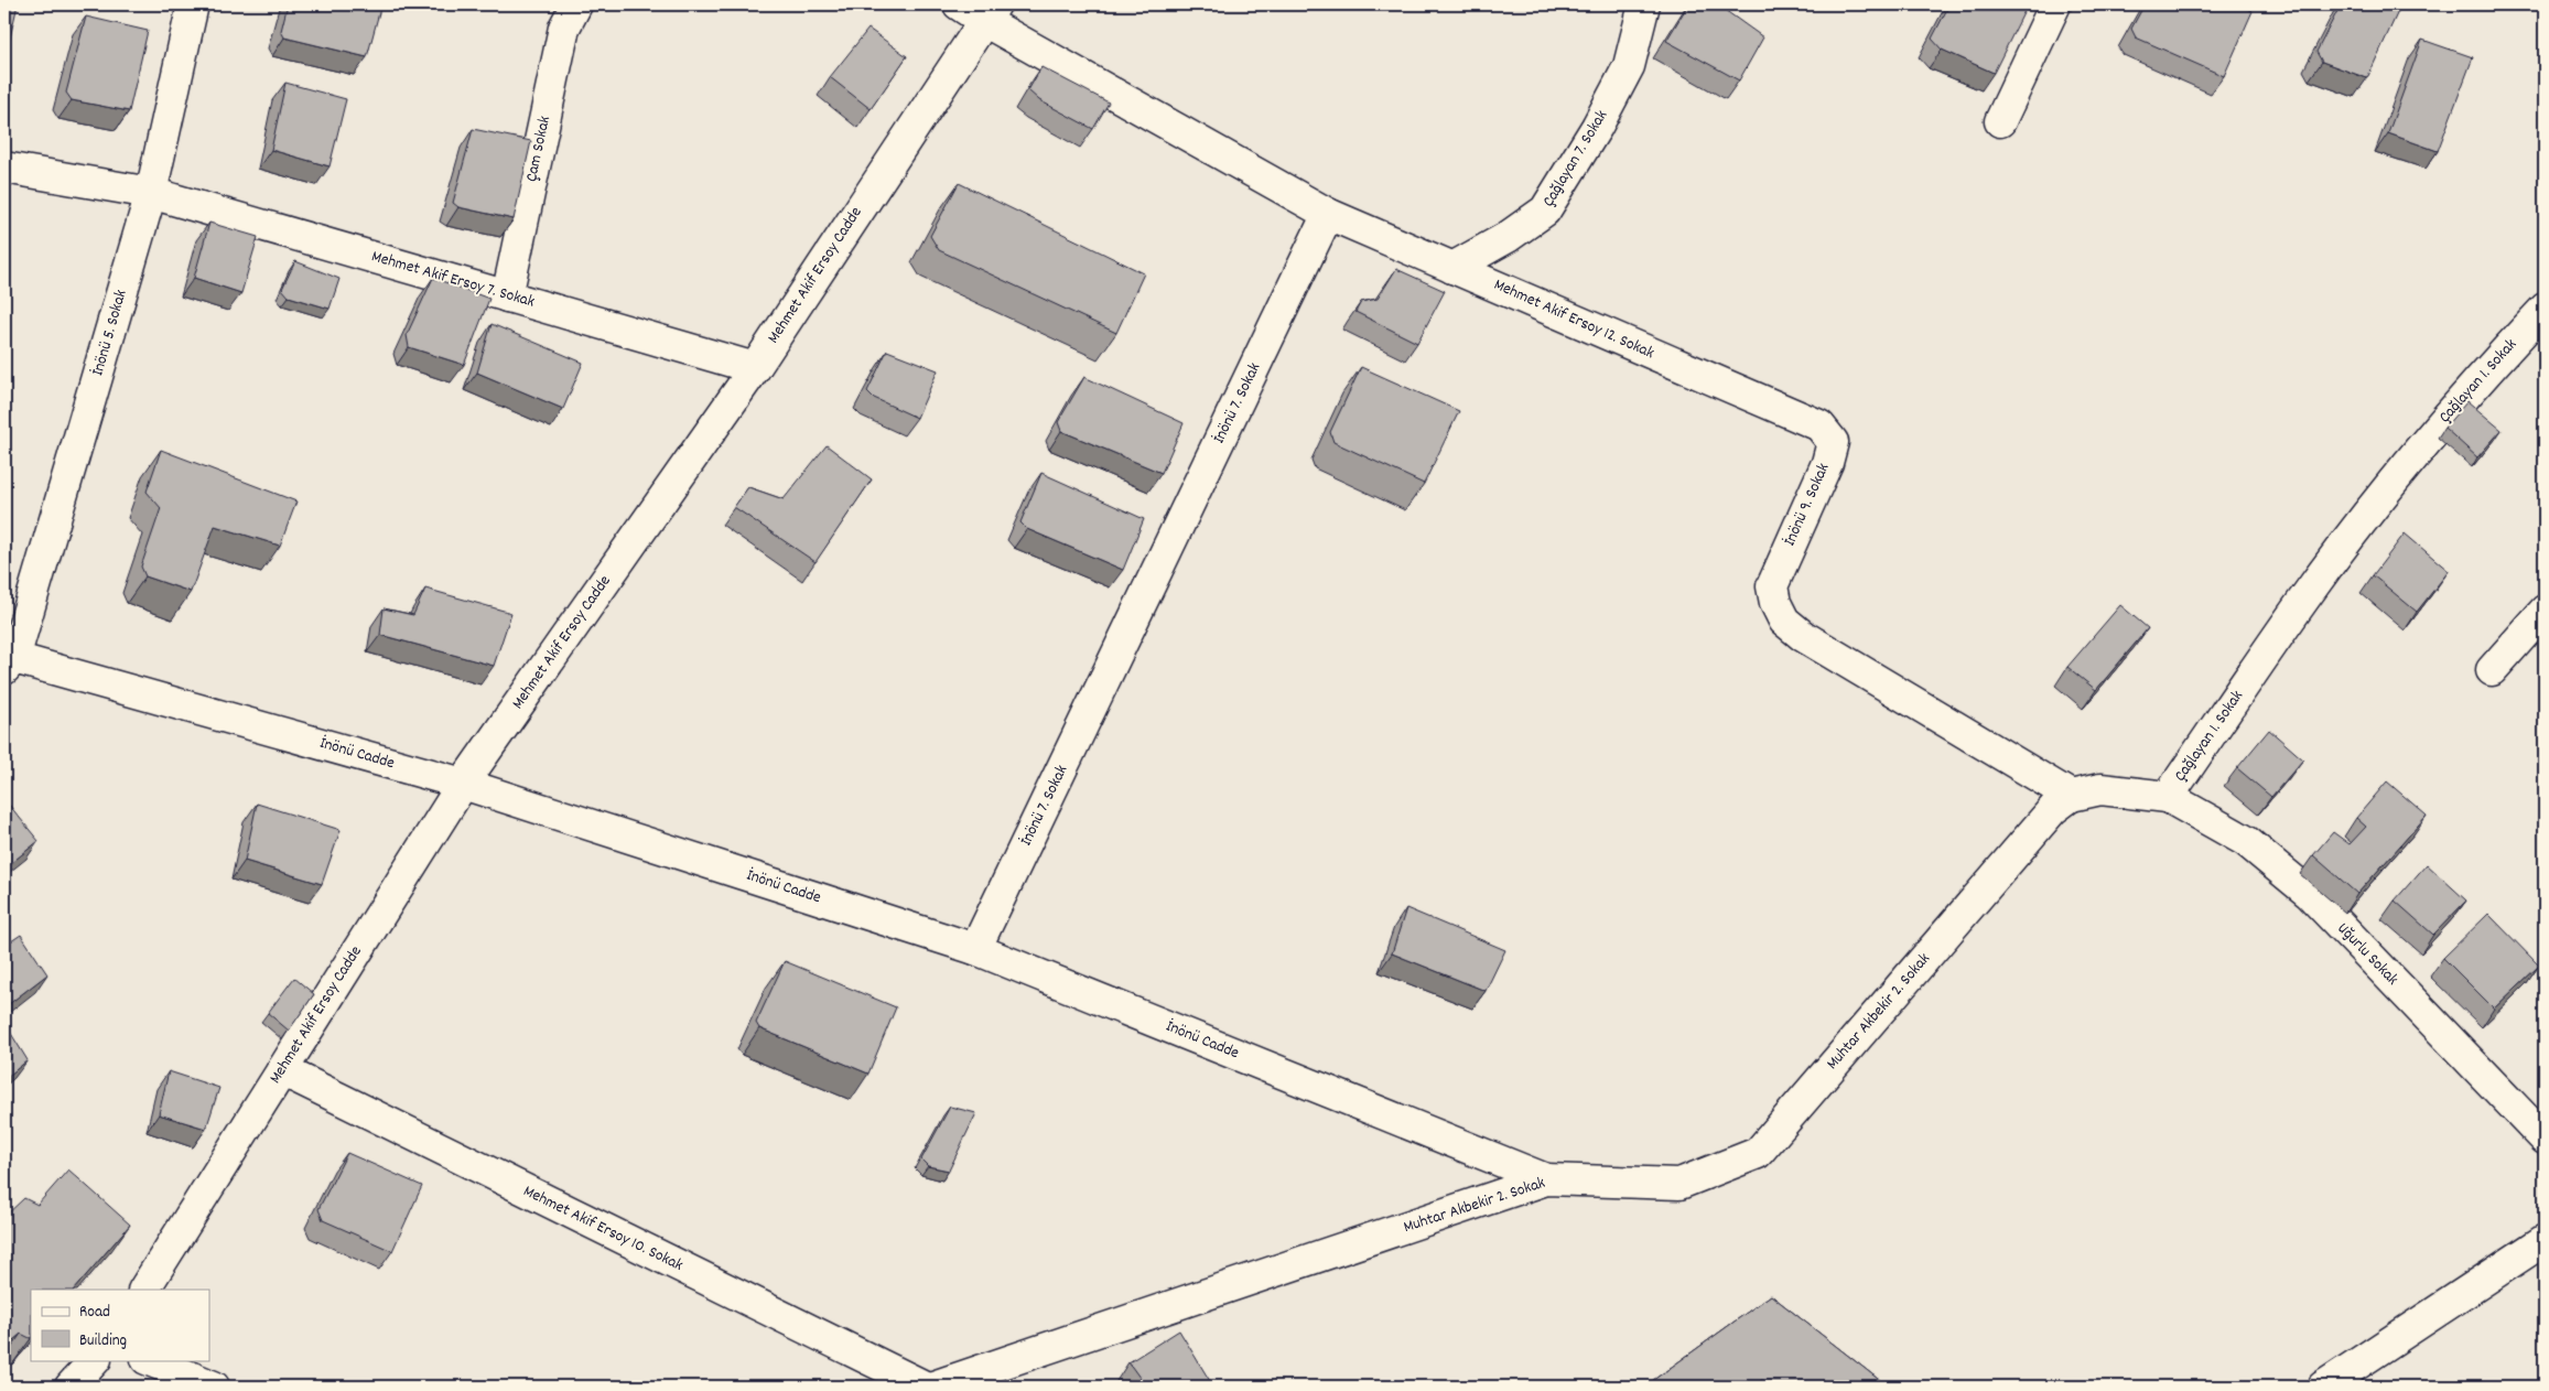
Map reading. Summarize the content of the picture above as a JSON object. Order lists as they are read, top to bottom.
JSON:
{
  "streets": {
    "street": [
      "Çam Sokak",
      "Çağlayan 7. Sokak",
      "Mehmet Akif Ersoy Cadde",
      "Mehmet Akif Ersoy 7. Sokak",
      "Mehmet Akif Ersoy 12. Sokak",
      "İnönü 5. Sokak",
      "Çağlayan 1. Sokak",
      "İnönü 7. Sokak",
      "İnönü 9. Sokak",
      "İnönü Cadde",
      "Uğurlu Sokak",
      "Muhtar Akbekir 2. Sokak",
      "Mehmet Akif Ersoy 10. Sokak"
    ]
  },
  "crossings": [
    ["Çam Sokak", "Mehmet Akif Ersoy 7. Sokak"],
    ["Çağlayan 7. Sokak", "Mehmet Akif Ersoy 12. Sokak"],
    ["Mehmet Akif Ersoy Cadde", "Mehmet Akif Ersoy 7. Sokak"],
    ["Mehmet Akif Ersoy Cadde", "İnönü Cadde"],
    ["Mehmet Akif Ersoy Cadde", "Mehmet Akif Ersoy 10. Sokak"],
    ["Mehmet Akif Ersoy 7. Sokak", "İnönü 5. Sokak"],
    ["Mehmet Akif Ersoy 12. Sokak", "İnönü 7. Sokak"],
    ["Mehmet Akif Ersoy 12. Sokak", "İnönü 9. Sokak"],
    ["İnönü 5. Sokak", "İnönü Cadde"],
    ["Çağlayan 1. Sokak", "İnönü 9. Sokak"],
    ["Çağlayan 1. Sokak", "Uğurlu Sokak"],
    ["Çağlayan 1. Sokak", "Muhtar Akbekir 2. Sokak"],
    ["İnönü 7. Sokak", "İnönü Cadde"],
    ["İnönü 9. Sokak", "Muhtar Akbekir 2. Sokak"],
    ["İnönü Cadde", "Muhtar Akbekir 2. Sokak"]
  ],
  "legend": ["Road", "Building"]
}
